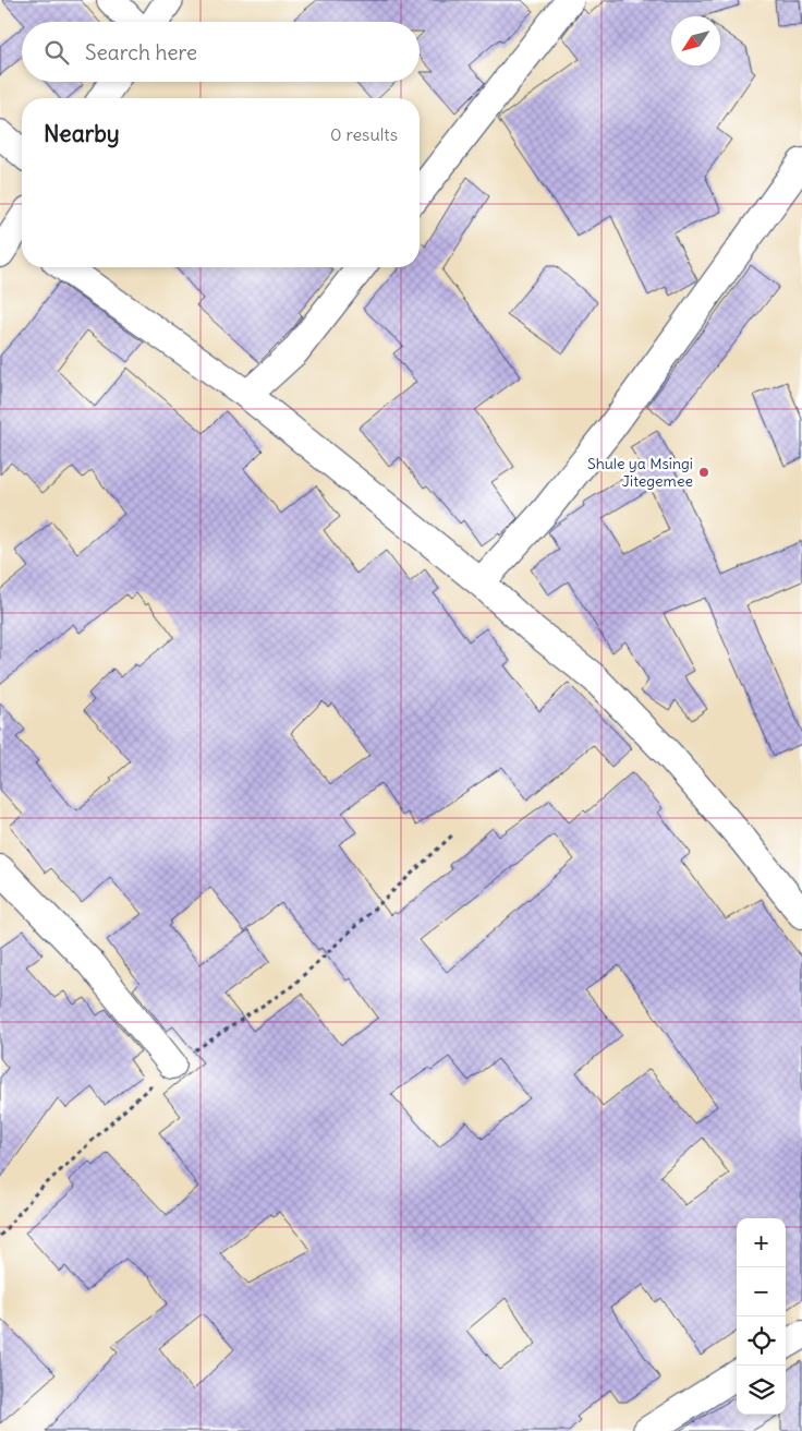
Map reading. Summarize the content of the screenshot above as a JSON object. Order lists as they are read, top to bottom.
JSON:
{
  "places": ["Shule ya Msingi Jitegemee"],
  "north": "bottom left",
  "page": {
    "search": "Search here",
    "heading": ["Nearby", "0 results"],
    "map_buttons": ["+", "−"]
  }
}
